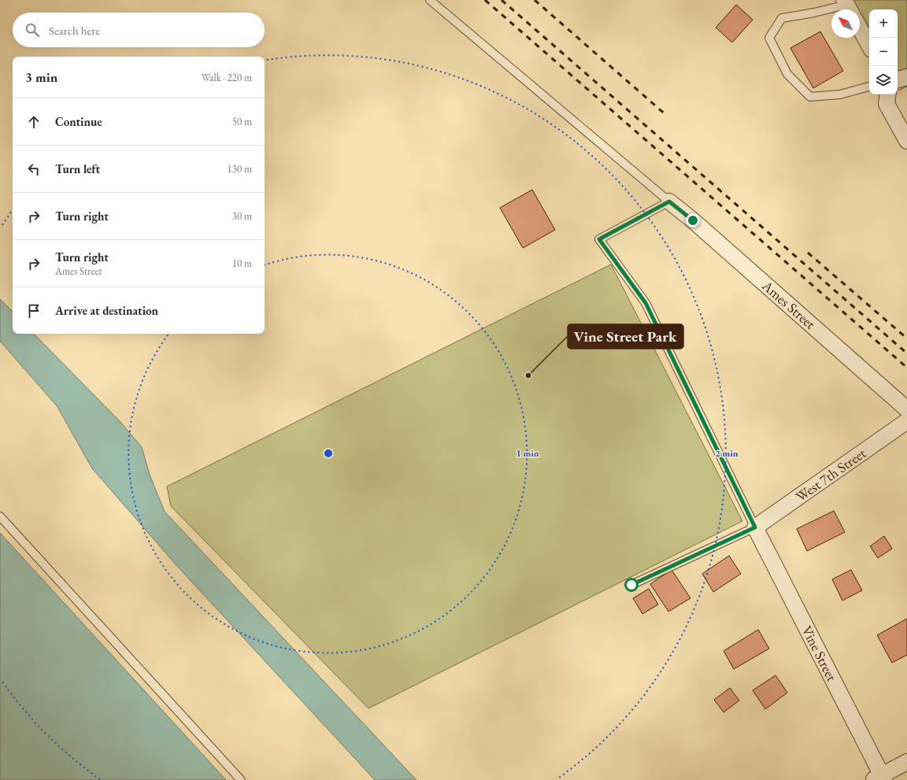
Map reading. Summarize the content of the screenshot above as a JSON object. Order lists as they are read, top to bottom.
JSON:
{
  "streets": {
    "street": ["Ames Street", "West 7th Street", "Vine Street"]
  },
  "crossings": [
    ["West 7th Street", "Vine Street"]
  ],
  "places": ["Vine Street Park"],
  "north": "top left",
  "page": {
    "map_buttons": ["+", "−"],
    "search": "Search here",
    "heading": ["3 min", "Walk · 220 m"],
    "list": [
      ["Continue", "50 m"],
      ["Turn left", "130 m"],
      ["Turn right", "30 m"],
      ["Turn right", "Ames Street", "10 m"],
      "Arrive at destination"
    ]
  },
  "rings": ["1 min", "2 min"]
}
